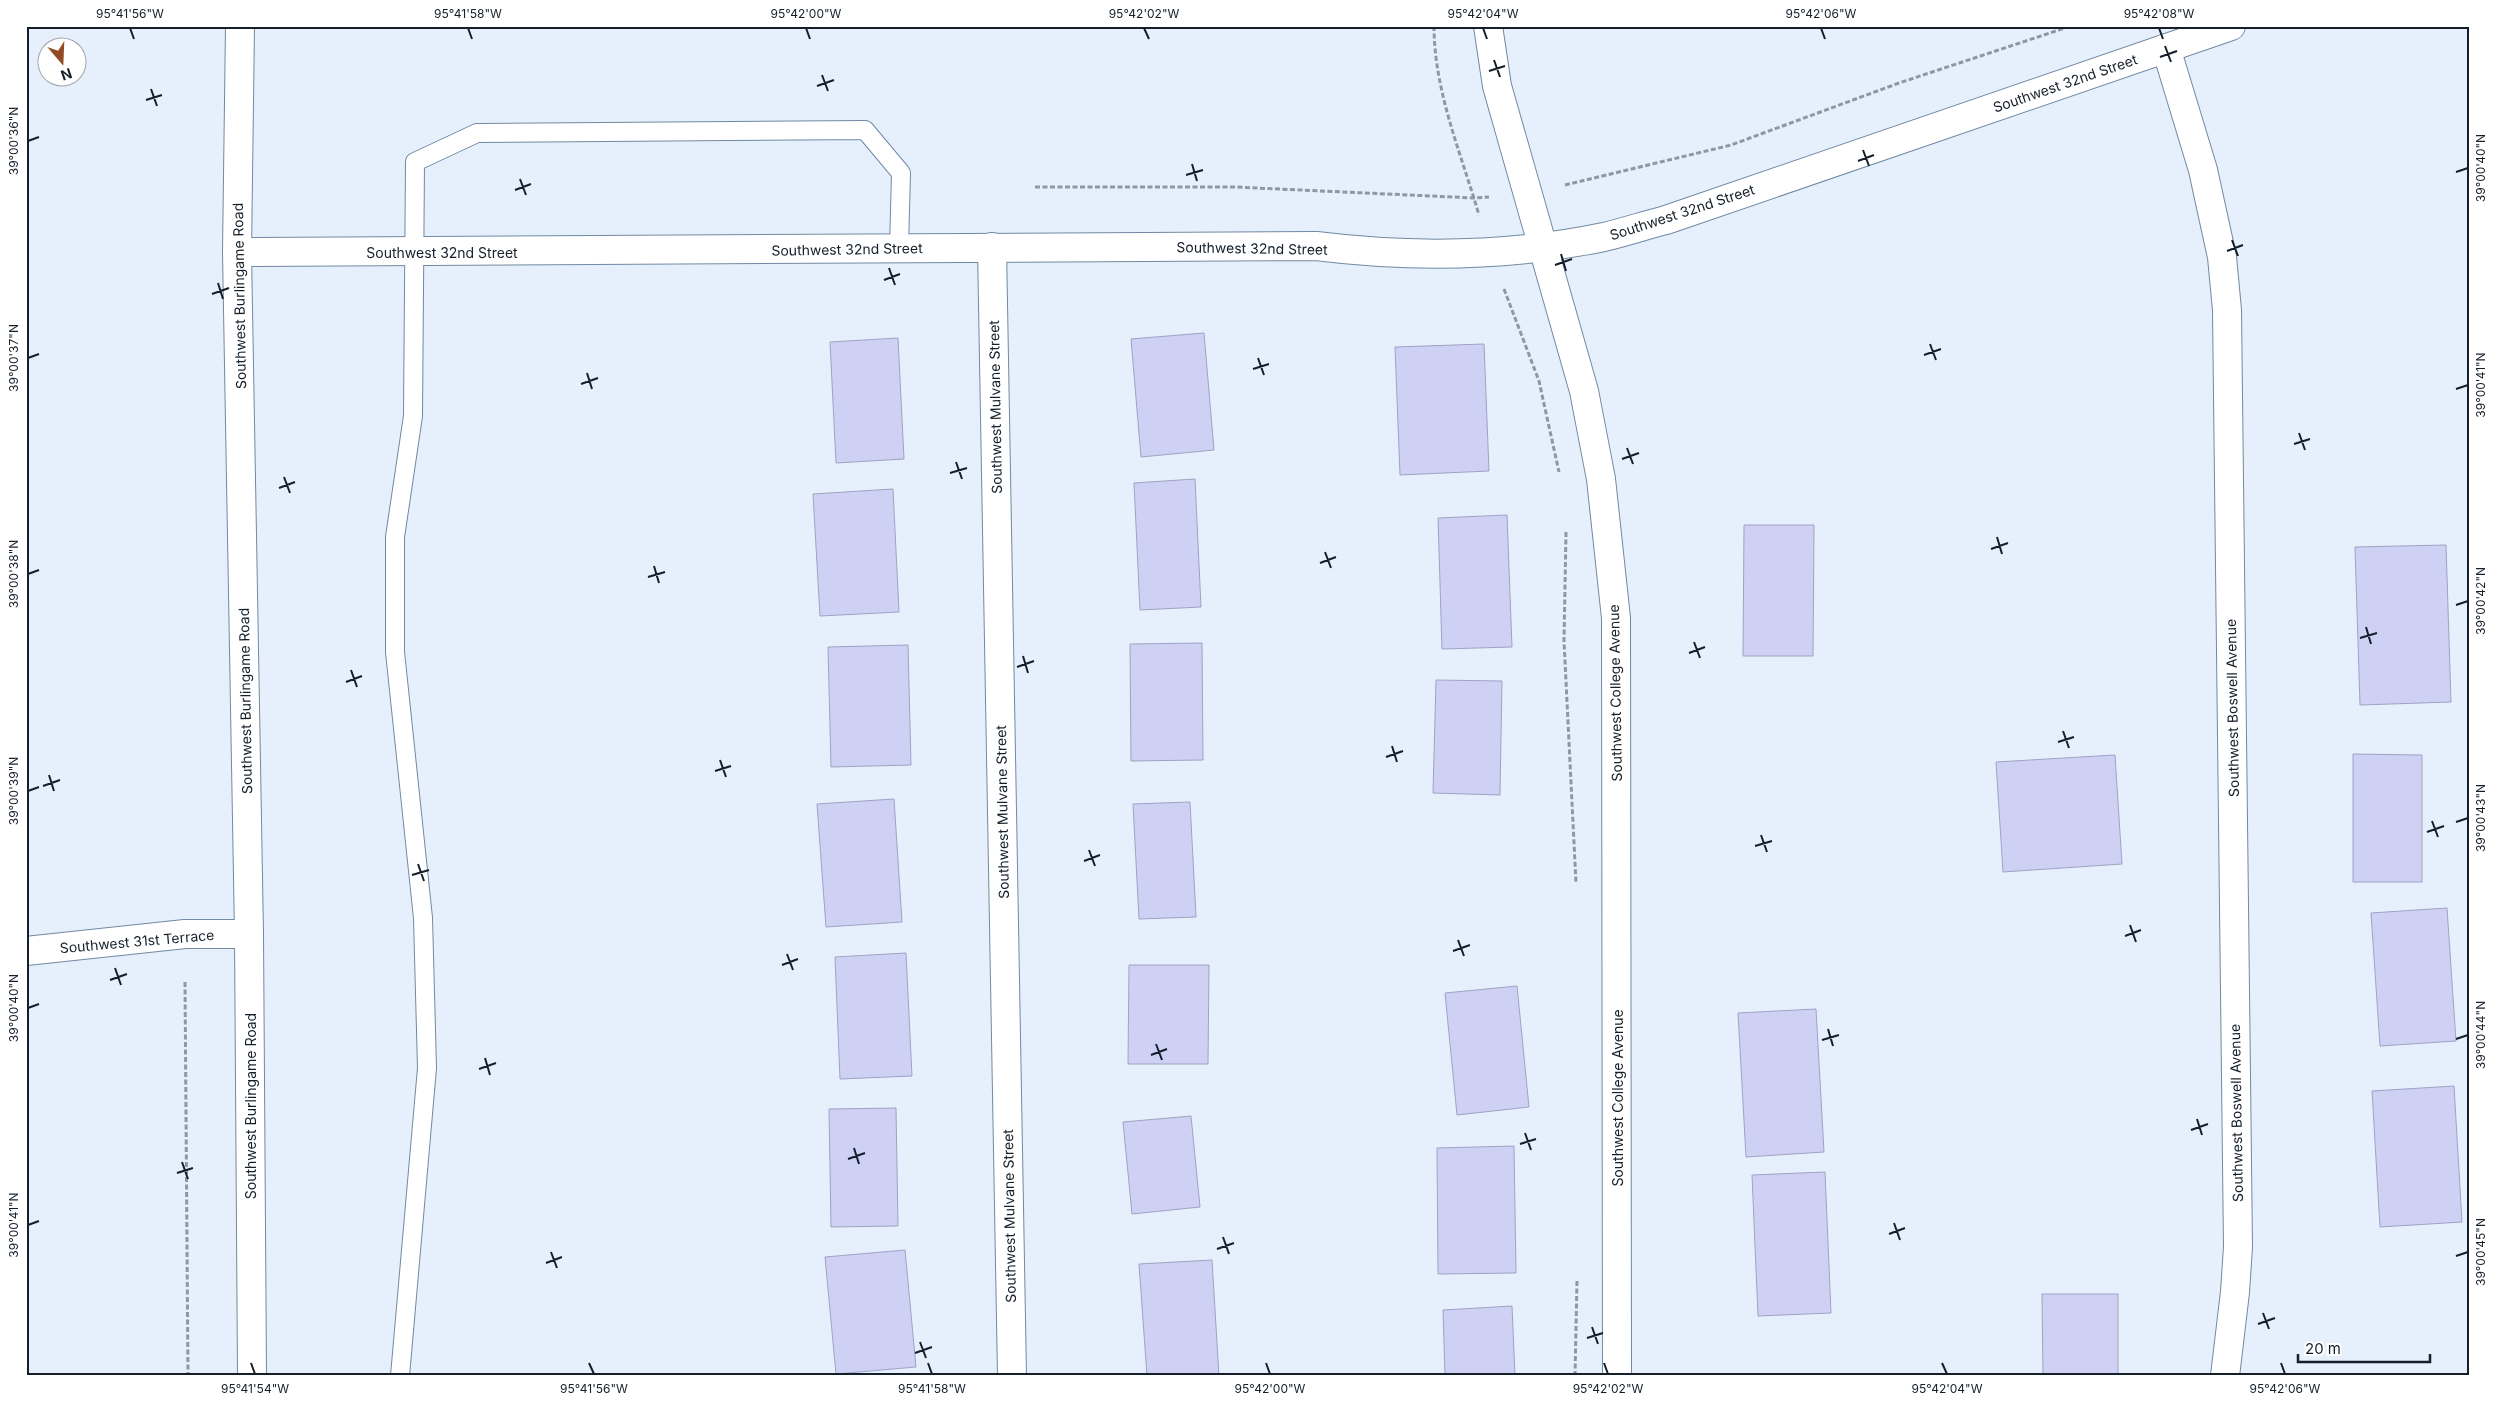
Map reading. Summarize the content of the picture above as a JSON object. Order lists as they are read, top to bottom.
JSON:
{
  "streets": {
    "street": [
      "Southwest 32nd Street",
      "Southwest Burlingame Road",
      "Southwest Mulvane Street",
      "Southwest College Avenue",
      "Southwest Boswell Avenue",
      "Southwest 31st Terrace"
    ]
  },
  "crossings": [
    ["Southwest 32nd Street", "Southwest Burlingame Road"],
    ["Southwest 32nd Street", "Southwest Mulvane Street"],
    ["Southwest 32nd Street", "Southwest College Avenue"],
    ["Southwest 32nd Street", "Southwest Boswell Avenue"],
    ["Southwest Burlingame Road", "Southwest 31st Terrace"]
  ],
  "scale_bar": "20 m",
  "north": "bottom",
  "coordinates": [
    "95°41'56\"W",
    "95°41'58\"W",
    "95°42'00\"W",
    "95°42'02\"W",
    "95°42'04\"W",
    "95°42'06\"W",
    "95°42'08\"W",
    "39°00'36\"N",
    "39°00'40\"N",
    "39°00'37\"N",
    "39°00'41\"N",
    "39°00'38\"N",
    "39°00'42\"N",
    "39°00'39\"N",
    "39°00'43\"N",
    "39°00'44\"N",
    "39°00'45\"N",
    "95°41'54\"W"
  ]
}
